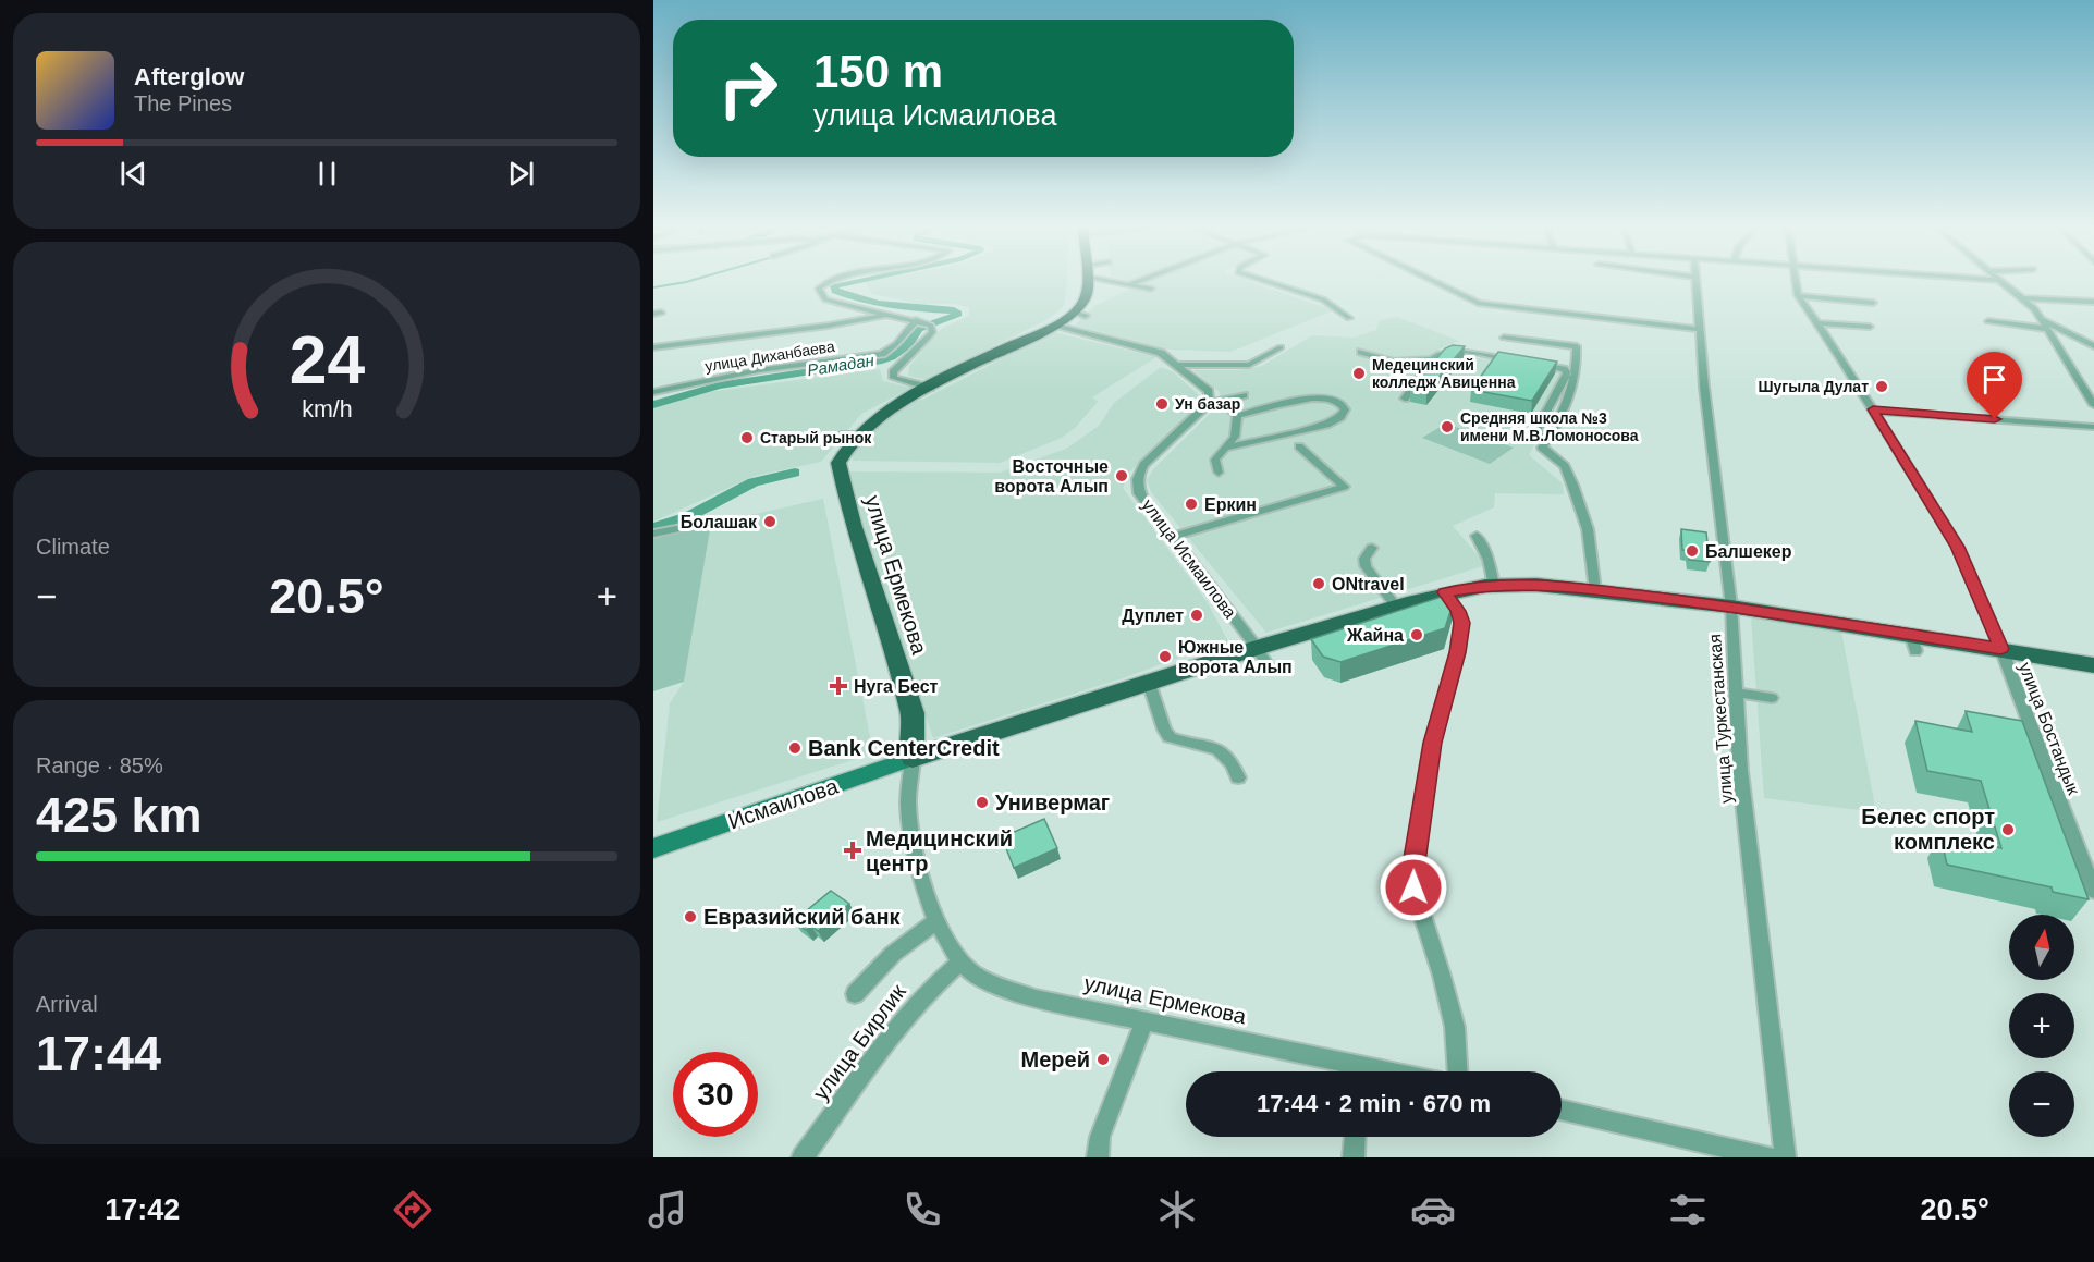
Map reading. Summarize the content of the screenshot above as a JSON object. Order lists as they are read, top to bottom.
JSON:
{
  "streets": {
    "main road": ["улица Ермекова"],
    "street": [
      "улица Диханбаева",
      "улица Исмаилова",
      "улица Туркестанская",
      "улица Бостандык",
      "Исмаилова",
      "улица Бирлик"
    ]
  },
  "crossings": [
    ["улица Ермекова", "Исмаилова"],
    ["улица Ермекова", "улица Бирлик"]
  ],
  "water": ["Рамадан"],
  "places": {
    "other": [
      "Медецинский колледж Авиценна",
      "Шугыла Дулат",
      "Ун базар",
      "Средняя школа №3 имени М.В.Ломоносова",
      "Старый рынок",
      "Восточные ворота Алып",
      "Еркин",
      "Болашак",
      "Балшекер",
      "ONtravel",
      "Дуплет",
      "Жайна",
      "Южные ворота Алып",
      "Bank CenterCredit",
      "Универмаг",
      "Белес спорт комплекс",
      "Евразийский банк",
      "Мерей"
    ],
    "health": ["Нуга Бест", "Медицинский центр"]
  },
  "north": "top",
  "page": {
    "turn": ["150 m", "улица Исмаилова"],
    "song": ["Afterglow", "The Pines"],
    "tile": [
      "Climate",
      ["Range · 85%", "425 km"],
      ["Arrival", "17:44"]
    ],
    "heat": ["−", "20.5°", "+"],
    "map_buttons": ["+", "−"],
    "limit": "30",
    "trip": "17:44 · 2 min · 670 m",
    "tabs": ["17:42", "20.5°"],
    "gauge": ["24", "km/h"]
  }
}
